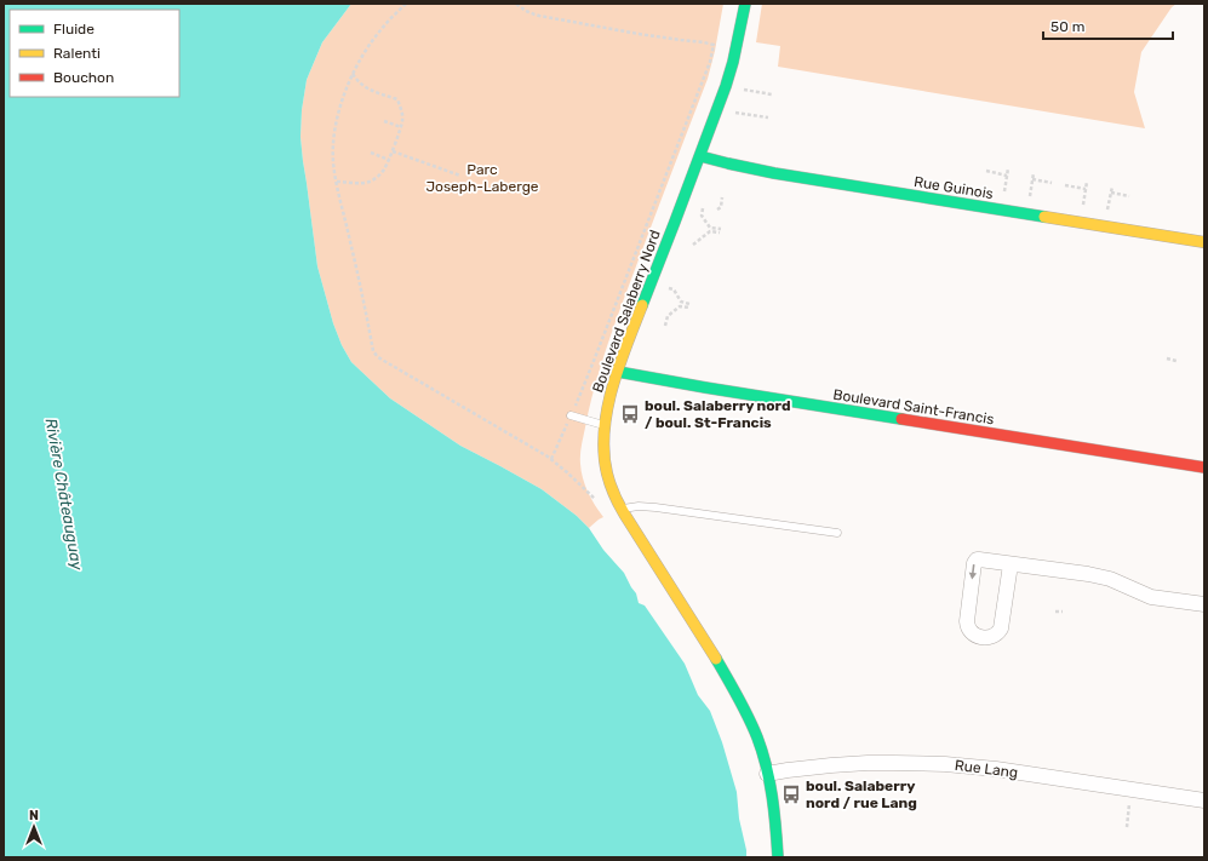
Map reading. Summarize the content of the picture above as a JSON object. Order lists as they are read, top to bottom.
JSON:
{
  "streets": {
    "street": [
      "Rue Guinois",
      "Boulevard Salaberry Nord",
      "Boulevard Saint-Francis",
      "Rue Lang"
    ]
  },
  "crossings": [
    ["Rue Guinois", "Boulevard Salaberry Nord"],
    ["Boulevard Salaberry Nord", "Boulevard Saint-Francis"],
    ["Boulevard Salaberry Nord", "Rue Lang"]
  ],
  "water": ["Rivière Châteauguay"],
  "parks": ["Parc Joseph-Laberge"],
  "places": {
    "bus stop": ["boul. Salaberry nord / boul. St-Francis", "boul. Salaberry nord / rue Lang"]
  },
  "legend": ["Fluide", "Ralenti", "Bouchon"],
  "scale_bar": "50 m",
  "north": "top"
}
